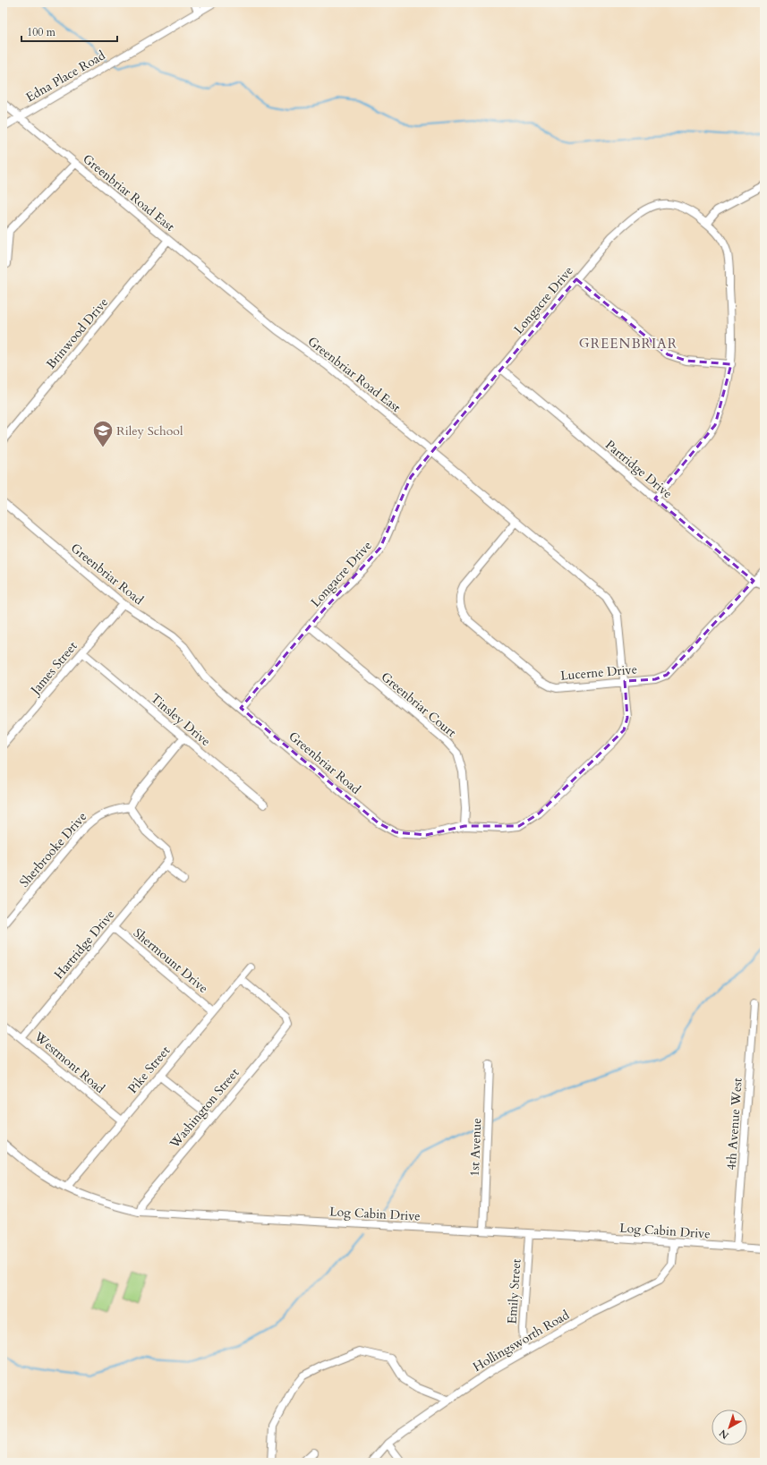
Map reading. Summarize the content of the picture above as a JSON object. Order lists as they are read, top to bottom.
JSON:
{
  "streets": {
    "street": [
      "Edna Place Road",
      "Greenbriar Road East",
      "Longacre Drive",
      "Brinwood Drive",
      "Partridge Drive",
      "Greenbriar Road",
      "James Street",
      "Lucerne Drive",
      "Greenbriar Court",
      "Tinsley Drive",
      "Sherbrooke Drive",
      "Hartridge Drive",
      "Shermount Drive",
      "Westmont Road",
      "Pike Street",
      "Washington Street",
      "4th Avenue West",
      "1st Avenue",
      "Log Cabin Drive",
      "Emily Street",
      "Hollingsworth Road"
    ]
  },
  "crossings": [
    ["Edna Place Road", "Greenbriar Road East"],
    ["Greenbriar Road East", "Longacre Drive"],
    ["Greenbriar Road East", "Brinwood Drive"],
    ["Greenbriar Road East", "Greenbriar Road"],
    ["Greenbriar Road East", "Lucerne Drive"],
    ["Longacre Drive", "Partridge Drive"],
    ["Longacre Drive", "Greenbriar Road"],
    ["Longacre Drive", "Greenbriar Court"],
    ["Partridge Drive", "Lucerne Drive"],
    ["Greenbriar Road", "James Street"],
    ["Greenbriar Road", "Lucerne Drive"],
    ["Greenbriar Road", "Greenbriar Court"],
    ["James Street", "Tinsley Drive"],
    ["Hartridge Drive", "Shermount Drive"],
    ["Hartridge Drive", "Westmont Road"],
    ["Shermount Drive", "Pike Street"],
    ["Westmont Road", "Pike Street"],
    ["Pike Street", "Washington Street"],
    ["Pike Street", "Log Cabin Drive"],
    ["Washington Street", "Log Cabin Drive"],
    ["4th Avenue West", "Log Cabin Drive"],
    ["1st Avenue", "Log Cabin Drive"],
    ["Log Cabin Drive", "Emily Street"],
    ["Log Cabin Drive", "Hollingsworth Road"],
    ["Emily Street", "Hollingsworth Road"]
  ],
  "districts": ["GREENBRIAR"],
  "places": {
    "school or university": ["Riley School"]
  },
  "scale_bar": "100 m",
  "north": "bottom left"
}
